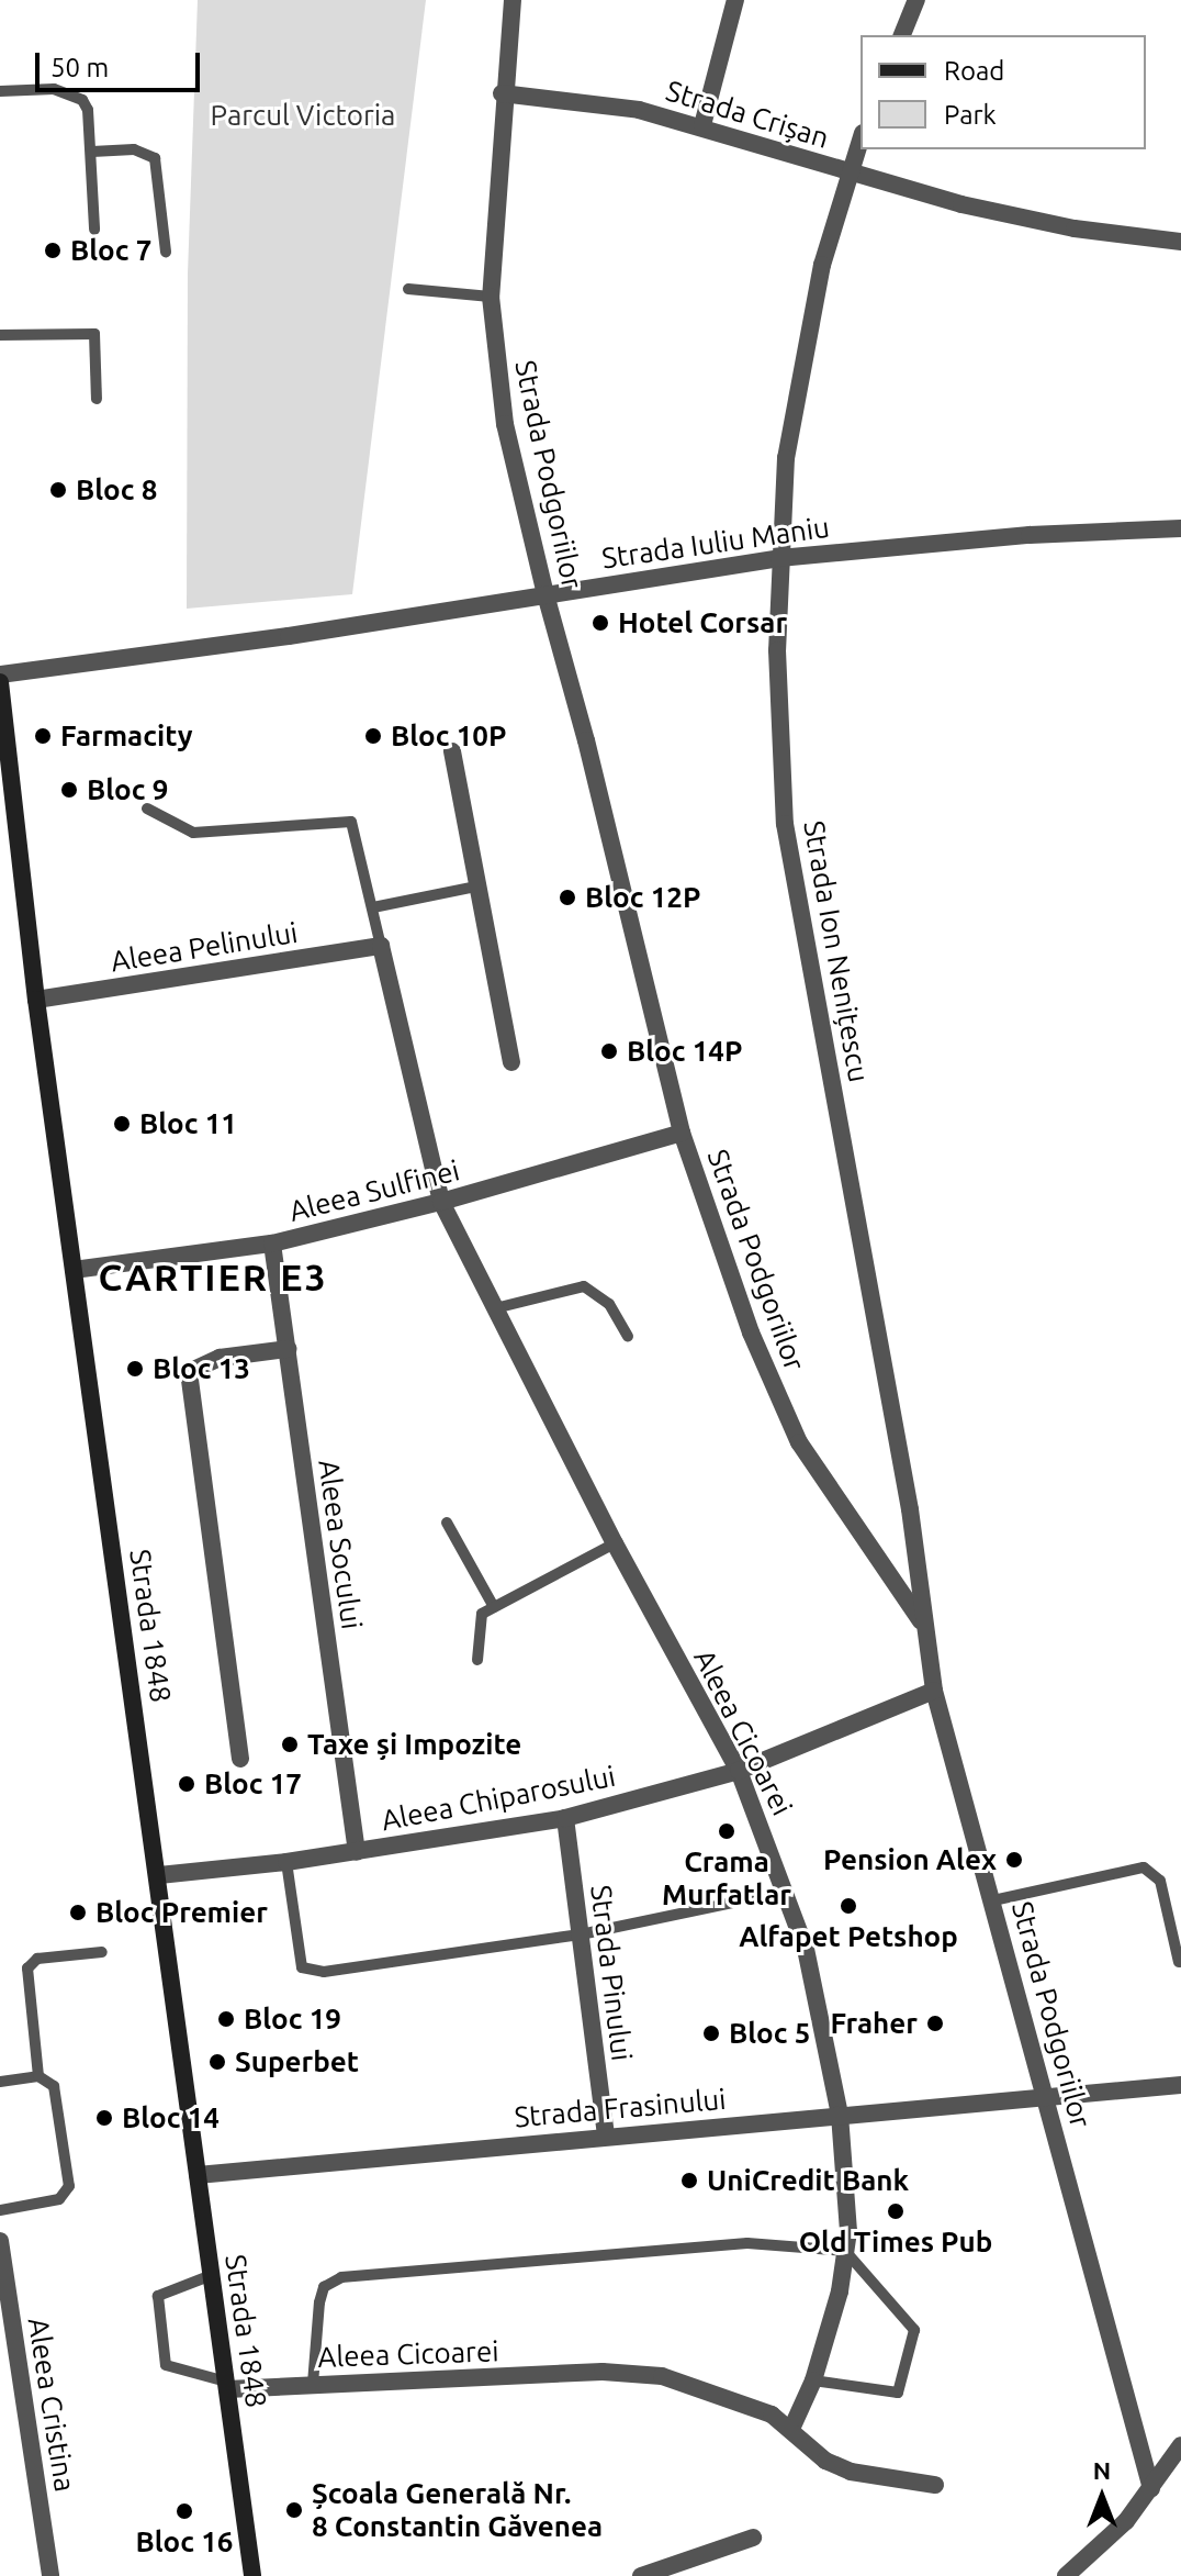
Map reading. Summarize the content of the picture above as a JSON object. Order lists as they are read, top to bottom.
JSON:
{
  "streets": {
    "main road": ["Strada 1848"],
    "street": [
      "Strada Crișan",
      "Strada Podgoriilor",
      "Strada Iuliu Maniu",
      "Aleea Pelinului",
      "Strada Ion Nenițescu",
      "Aleea Sulfinei",
      "Aleea Socului",
      "Aleea Cicoarei",
      "Aleea Chiparosului",
      "Strada Pinului",
      "Strada Frasinului",
      "Aleea Cristina"
    ]
  },
  "crossings": [
    ["Strada Crișan", "Strada Podgoriilor"],
    ["Strada Crișan", "Strada Ion Nenițescu"],
    ["Strada Podgoriilor", "Strada Iuliu Maniu"],
    ["Strada Podgoriilor", "Strada Ion Nenițescu"],
    ["Strada Podgoriilor", "Aleea Sulfinei"],
    ["Strada Podgoriilor", "Aleea Chiparosului"],
    ["Strada Podgoriilor", "Strada Frasinului"],
    ["Strada Iuliu Maniu", "Strada Ion Nenițescu"],
    ["Aleea Pelinului", "Strada 1848"],
    ["Aleea Sulfinei", "Aleea Socului"],
    ["Aleea Sulfinei", "Strada 1848"],
    ["Aleea Sulfinei", "Aleea Cicoarei"],
    ["Aleea Socului", "Aleea Chiparosului"],
    ["Strada 1848", "Aleea Cicoarei"],
    ["Strada 1848", "Aleea Chiparosului"],
    ["Strada 1848", "Strada Frasinului"],
    ["Aleea Cicoarei", "Aleea Chiparosului"],
    ["Aleea Cicoarei", "Strada Frasinului"],
    ["Aleea Chiparosului", "Strada Pinului"],
    ["Strada Pinului", "Strada Frasinului"]
  ],
  "districts": ["CARTIER E3"],
  "parks": ["Parcul Victoria"],
  "places": [
    "Bloc 7",
    "Bloc 8",
    "Hotel Corsar",
    "Farmacity",
    "Bloc 10P",
    "Bloc 9",
    "Bloc 12P",
    "Bloc 14P",
    "Bloc 11",
    "Bloc 13",
    "Taxe și Impozite",
    "Bloc 17",
    "Crama Murfatlar",
    "Pension Alex",
    "Alfapet Petshop",
    "Bloc Premier",
    "Bloc 19",
    "Fraher",
    "Bloc 5",
    "Superbet",
    "Bloc 14",
    "UniCredit Bank",
    "Old Times Pub",
    "Școala Generală Nr. 8 Constantin Găvenea",
    "Bloc 16"
  ],
  "legend": ["Road", "Park"],
  "scale_bar": "50 m",
  "north": "top"
}
